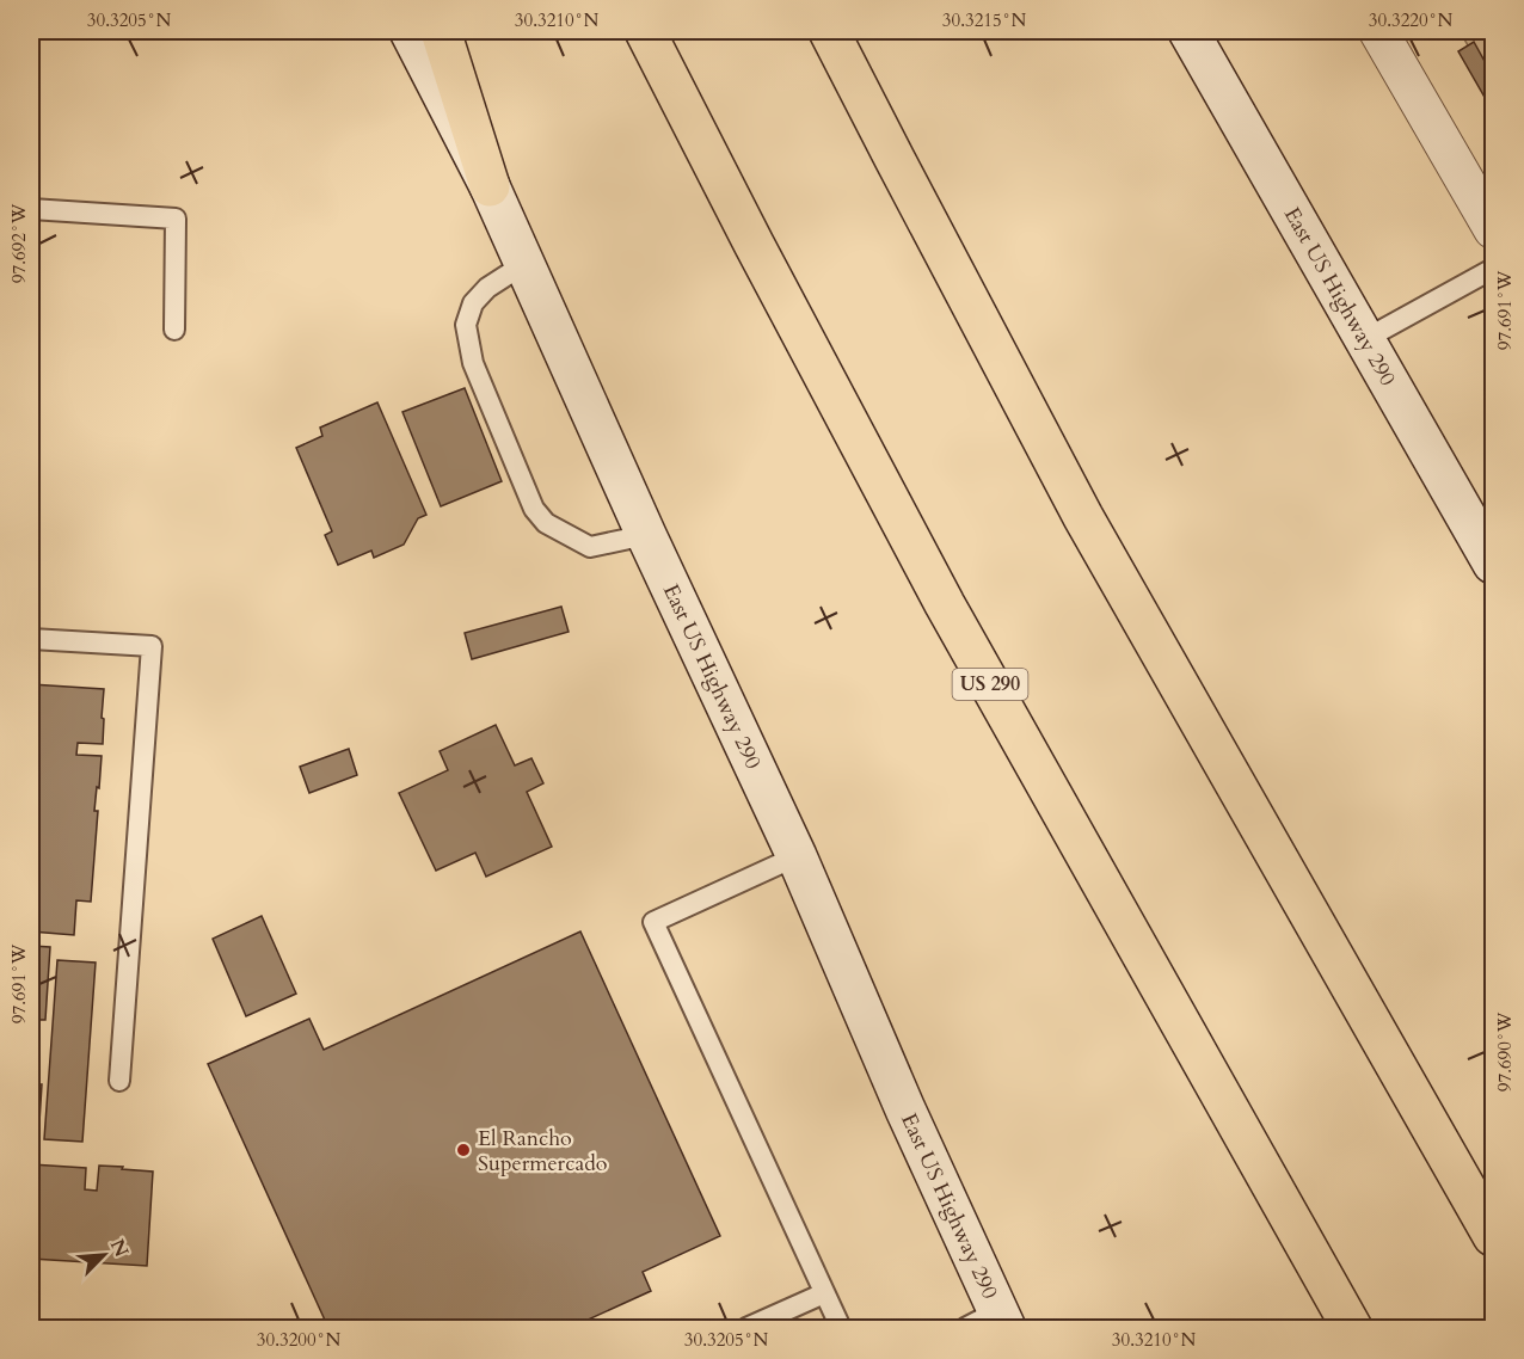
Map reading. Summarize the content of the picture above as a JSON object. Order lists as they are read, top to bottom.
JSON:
{
  "streets": {
    "highway": ["US 290"],
    "main road": ["East US Highway 290"]
  },
  "places": ["El Rancho Supermercado"],
  "north": "top right",
  "coordinates": [
    "30.3205°N",
    "30.3210°N",
    "30.3215°N",
    "30.3220°N",
    "97.692°W",
    "97.691°W",
    "97.690°W",
    "30.3200°N"
  ]
}
